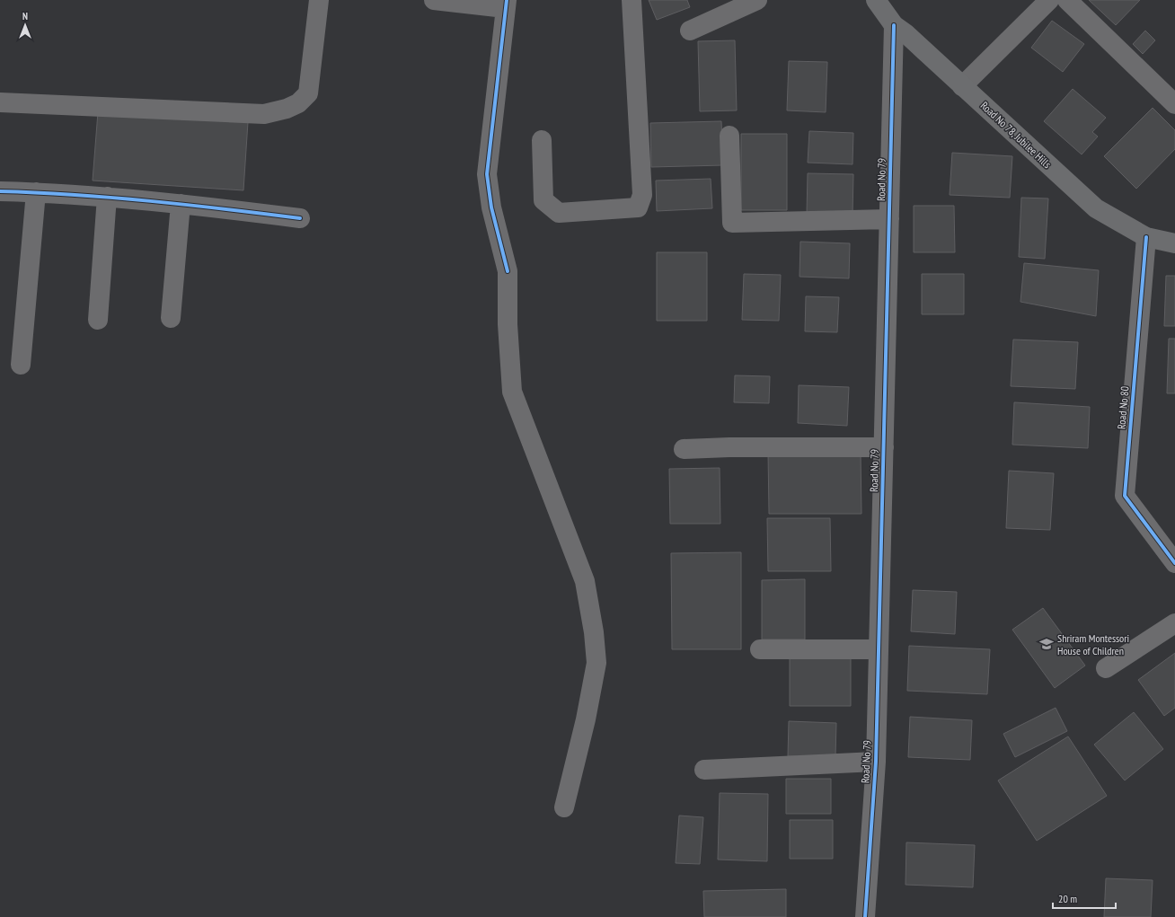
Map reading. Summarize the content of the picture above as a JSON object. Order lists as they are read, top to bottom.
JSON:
{
  "streets": {
    "main road": ["Road No 78, Jubilee Hills"],
    "street": ["Road No 79", "Road No 80"]
  },
  "crossings": [
    ["Road No 78, Jubilee Hills", "Road No 79"],
    ["Road No 78, Jubilee Hills", "Road No 80"]
  ],
  "places": {
    "school or university": ["Shriram Montessori House of Children"]
  },
  "scale_bar": "20 m",
  "north": "top"
}
